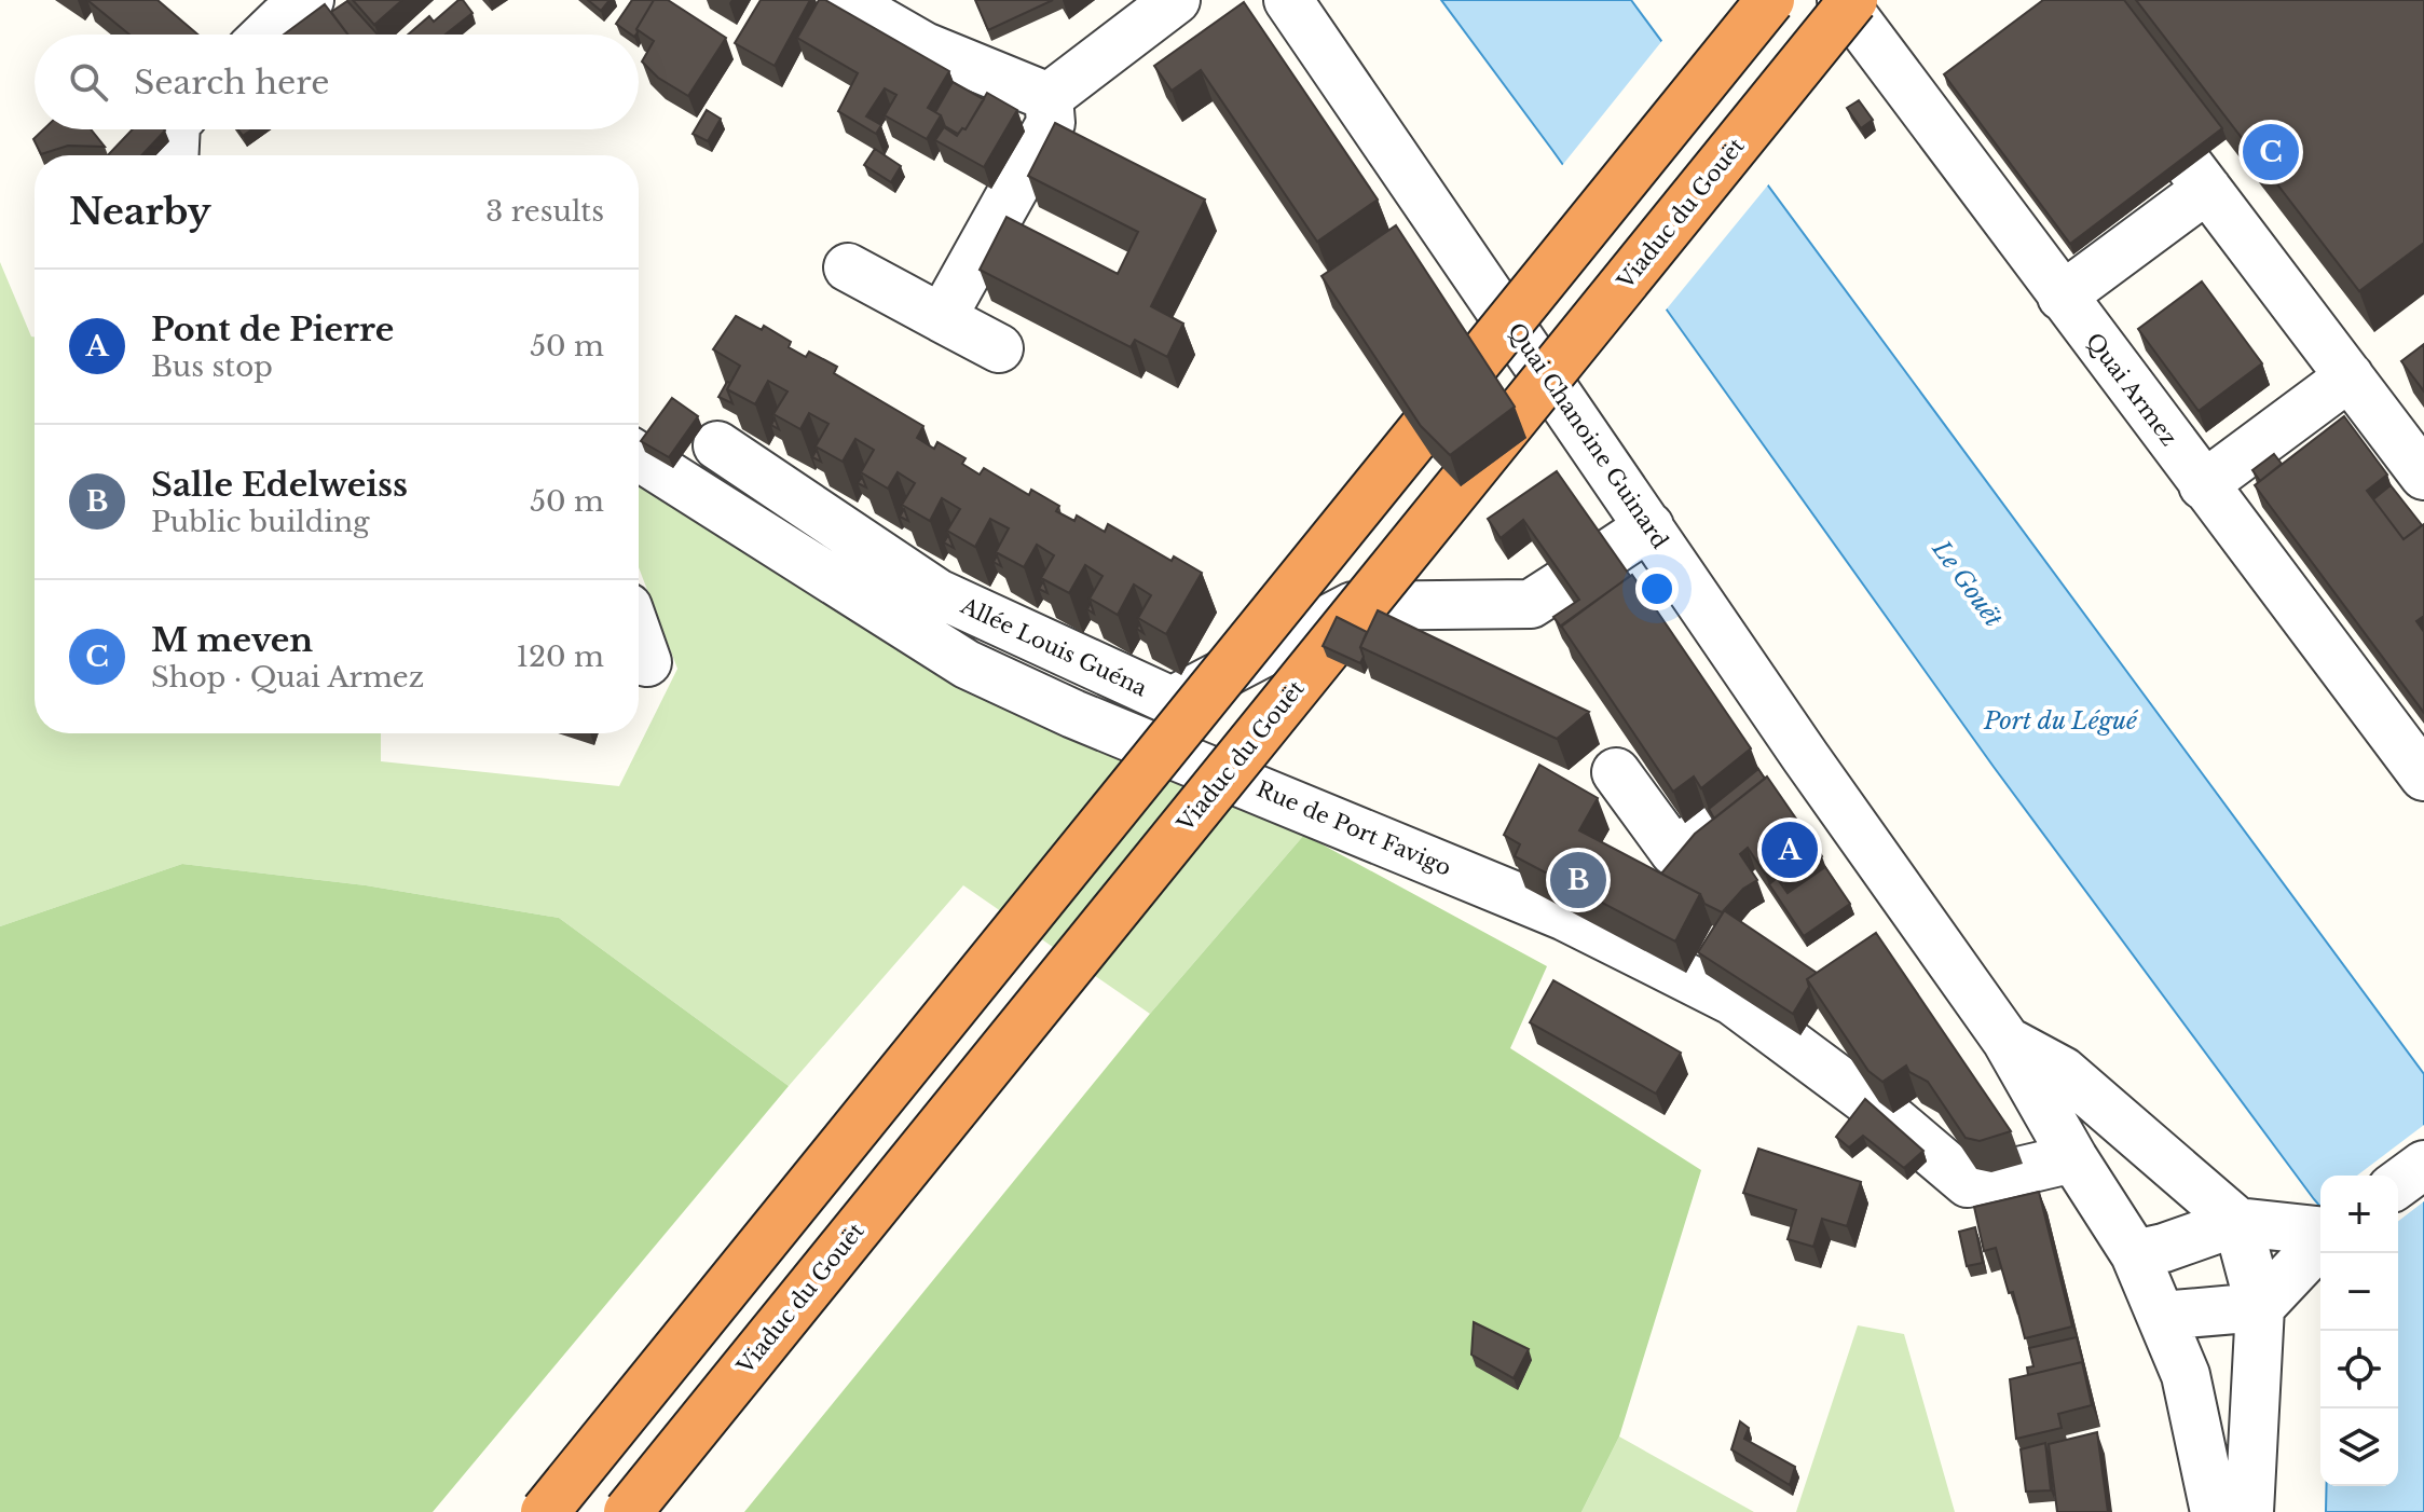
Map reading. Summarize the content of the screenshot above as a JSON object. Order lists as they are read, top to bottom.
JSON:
{
  "streets": {
    "highway": ["Viaduc du Gouët"],
    "street": [
      "Quai Armez",
      "Quai Chanoine Guinard",
      "Allée Louis Guéna",
      "Rue de Port Favigo"
    ]
  },
  "crossings": [
    ["Quai Chanoine Guinard", "Rue de Port Favigo"]
  ],
  "water": ["Le Gouët", "Port du Légué"],
  "page": {
    "search": "Search here",
    "pins": ["C", "A", "B"],
    "heading": ["Nearby", "3 results"],
    "list": [
      {
        "mark": "A",
        "name": "Pont de Pierre",
        "note": "Bus stop",
        "value": "50 m"
      },
      {
        "mark": "B",
        "name": "Salle Edelweiss",
        "note": "Public building",
        "value": "50 m"
      },
      {
        "mark": "C",
        "name": "M meven",
        "note": "Shop · Quai Armez",
        "value": "120 m"
      }
    ],
    "map_buttons": ["+", "−"]
  }
}
